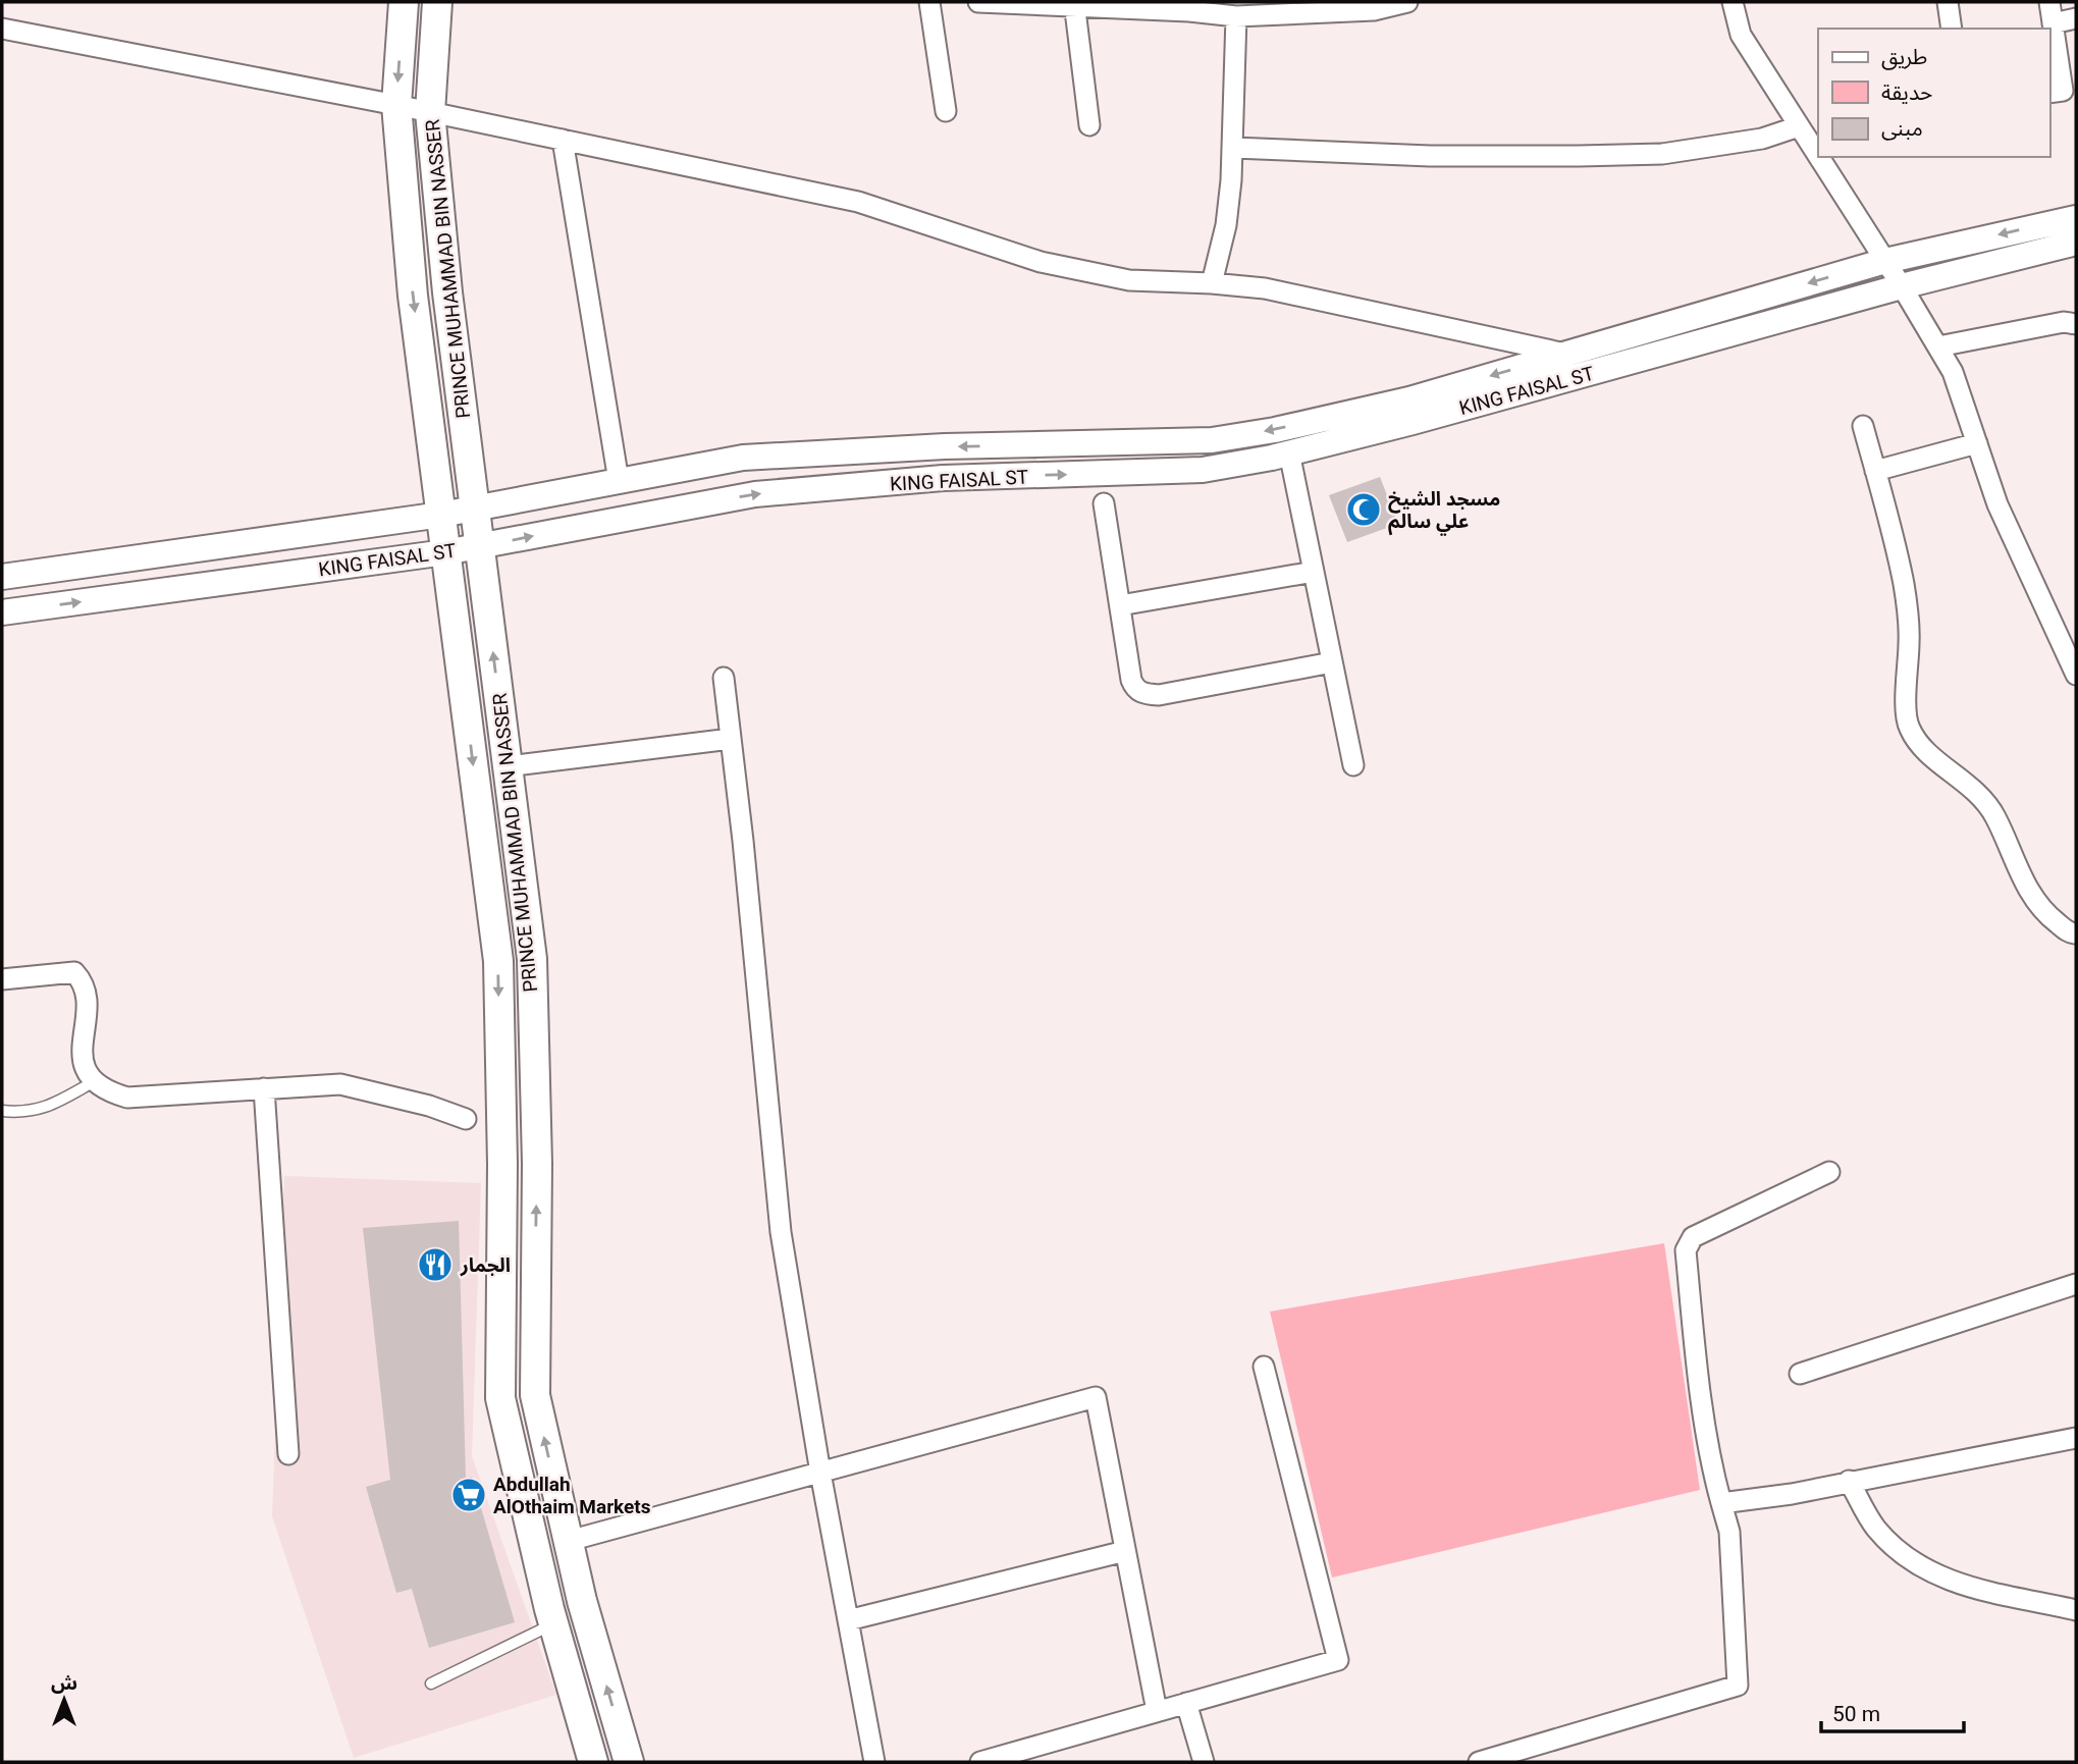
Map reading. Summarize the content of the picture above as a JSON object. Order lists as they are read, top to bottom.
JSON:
{
  "streets": {
    "main road": ["PRINCE MUHAMMAD BIN NASSER"],
    "street": ["KING FAISAL ST"]
  },
  "crossings": [
    ["PRINCE MUHAMMAD BIN NASSER", "KING FAISAL ST"]
  ],
  "places": {
    "mosque": ["مسجد الشيخ علي سالم"],
    "restaurant": ["الجمار"],
    "supermarket": ["Abdullah AlOthaim Markets"]
  },
  "legend": ["طريق", "حديقة", "مبنى"],
  "scale_bar": "50 m",
  "north": "top"
}
